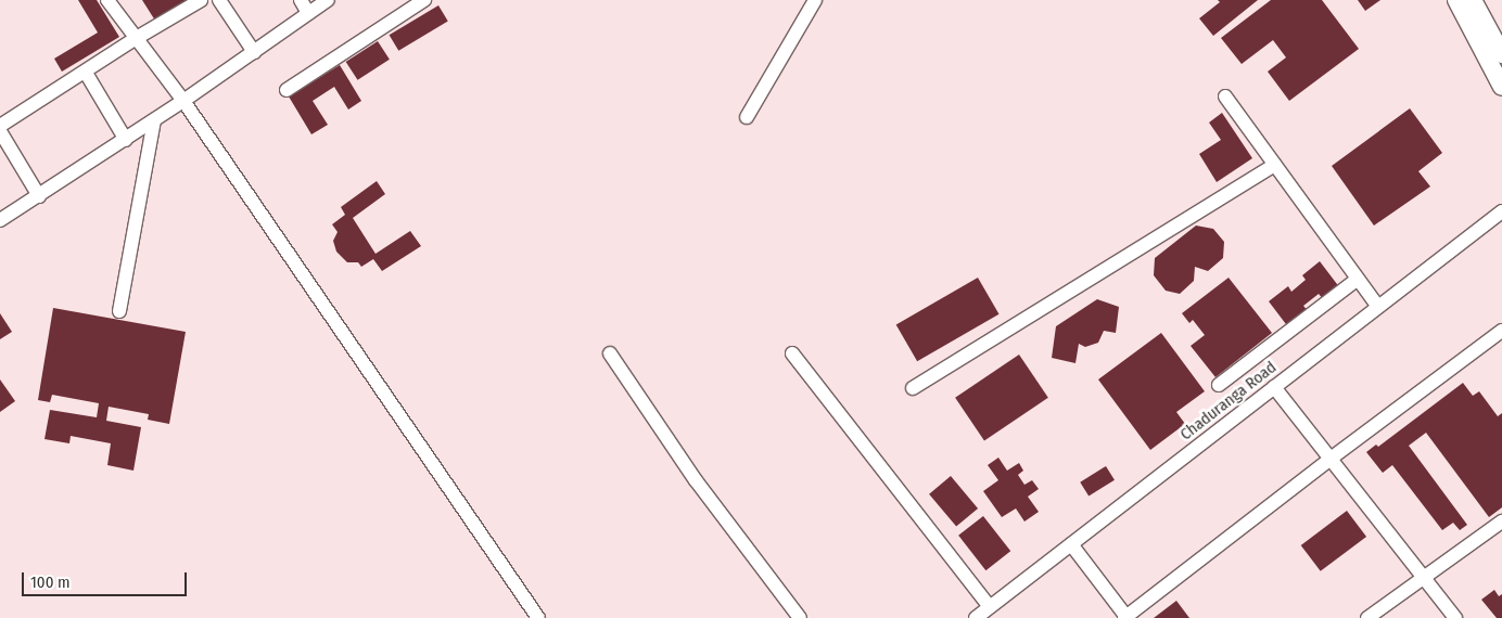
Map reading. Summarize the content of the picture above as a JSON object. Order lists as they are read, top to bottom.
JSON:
{
  "streets": {
    "street": ["Chaduranga Road"]
  },
  "scale_bar": "100 m"
}
